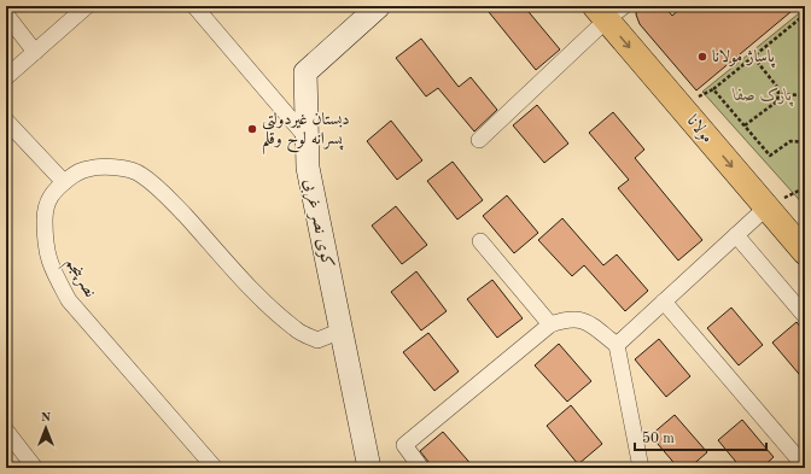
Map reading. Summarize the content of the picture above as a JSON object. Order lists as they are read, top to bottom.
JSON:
{
  "streets": {
    "main road": ["مولانا"],
    "street": ["کوی نصر غربی", "نصرپنجم"]
  },
  "crossings": [
    ["کوی نصر غربی", "نصرپنجم"]
  ],
  "one_way": ["مولانا"],
  "parks": ["پارک صفا"],
  "places": ["پاساژ مولانا", "دبستان غیردولتی پسرانه لوح وقلم"],
  "scale_bar": "50 m",
  "north": "top"
}
